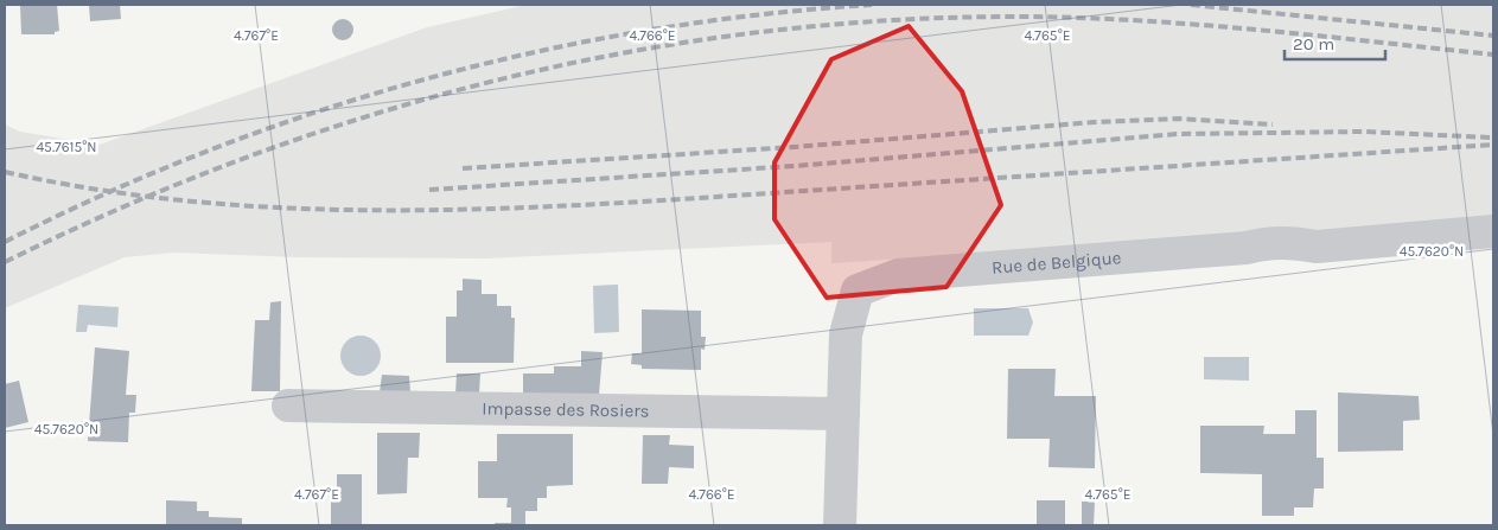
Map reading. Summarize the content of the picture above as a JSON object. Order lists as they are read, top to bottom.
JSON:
{
  "streets": {
    "street": ["Rue de Belgique", "Impasse des Rosiers"]
  },
  "crossings": [
    ["Rue de Belgique", "Impasse des Rosiers"]
  ],
  "scale_bar": "20 m",
  "coordinates": [
    "4.767°E",
    "4.766°E",
    "4.765°E",
    "45.7615°N",
    "45.7620°N"
  ]
}
